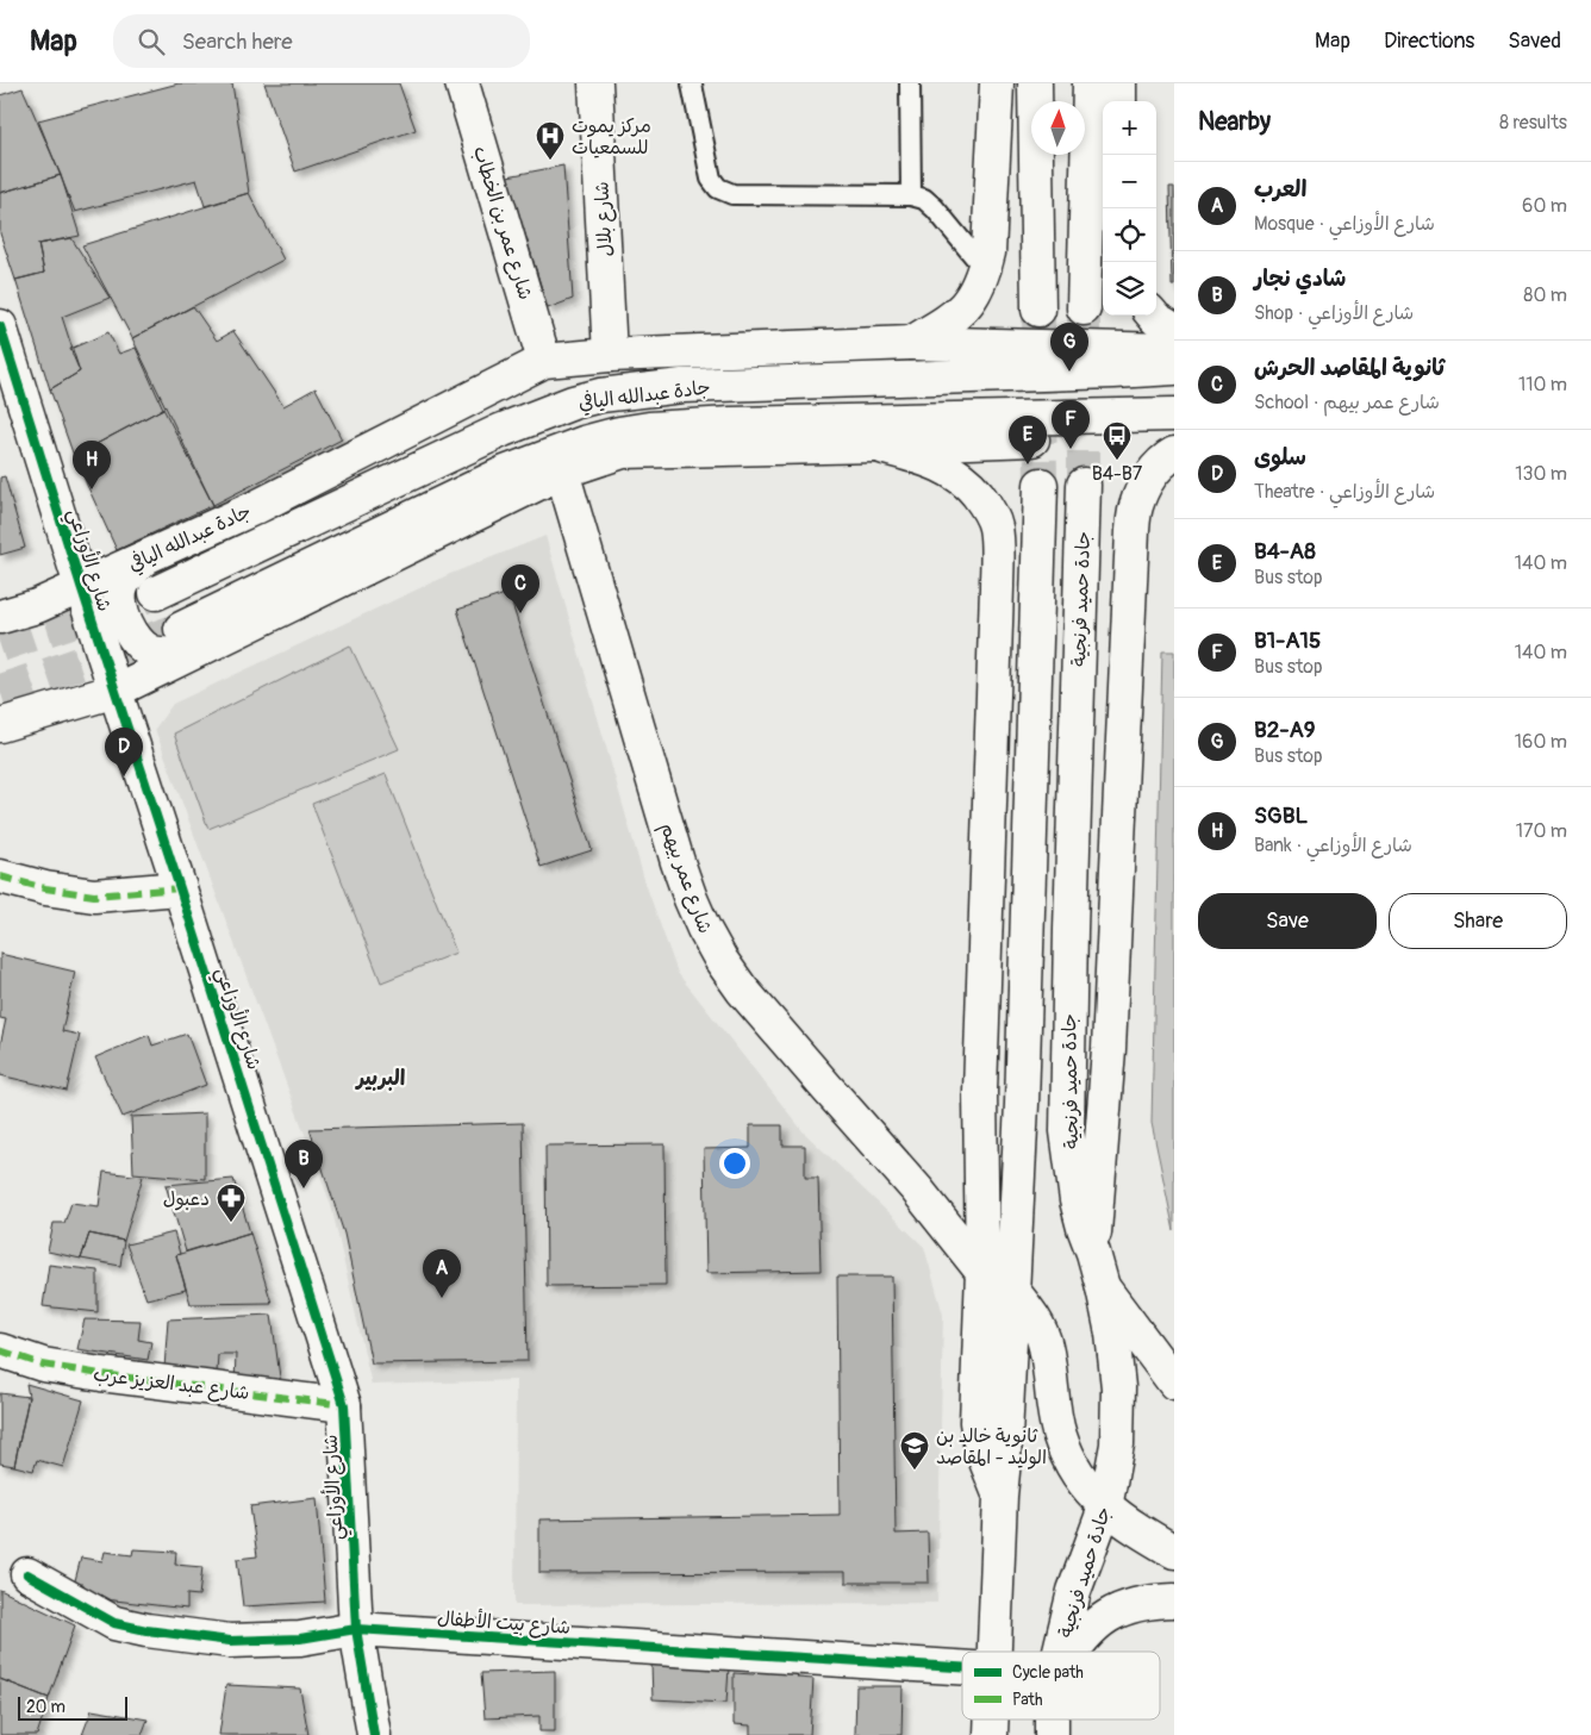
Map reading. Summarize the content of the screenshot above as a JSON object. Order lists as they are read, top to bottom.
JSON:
{
  "streets": {
    "main road": [
      "شارع بلال",
      "شارع عمر بن الخطاب",
      "جادة عبدالله اليافي",
      "شارع الأوزاعي",
      "جادة حميد فرنجية",
      "شارع عمر بيهم",
      "شارع عبد العزيز عرب",
      "شارع بيت الأطفال"
    ]
  },
  "crossings": [
    ["شارع بلال", "جادة عبدالله اليافي"],
    ["شارع عمر بن الخطاب", "جادة عبدالله اليافي"],
    ["جادة عبدالله اليافي", "شارع الأوزاعي"],
    ["جادة عبدالله اليافي", "شارع عمر بيهم"],
    ["شارع الأوزاعي", "شارع عبد العزيز عرب"],
    ["شارع الأوزاعي", "شارع بيت الأطفال"]
  ],
  "districts": ["البربير"],
  "places": {
    "hospital": ["مركز يموت للسمعيات"],
    "bus stop": ["B4-B7"],
    "pharmacy": ["دعبول"],
    "school or university": ["ثانوية خالد بن الوليد - المقاصد"]
  },
  "legend": ["Cycle path", "Path"],
  "scale_bar": "20 m",
  "north": "top",
  "page": {
    "header": "Map",
    "search": "Search here",
    "nav": ["Map", "Directions", "Saved"],
    "heading": ["Nearby", "8 results"],
    "map_buttons": ["+", "−"],
    "list": [
      {
        "mark": "A",
        "name": "العرب",
        "note": "Mosque · شارع الأوزاعي",
        "value": "60 m"
      },
      {
        "mark": "B",
        "name": "شادي نجار",
        "note": "Shop · شارع الأوزاعي",
        "value": "80 m"
      },
      {
        "mark": "C",
        "name": "ثانوية المقاصد الحرش",
        "note": "School · شارع عمر بيهم",
        "value": "110 m"
      },
      {
        "mark": "D",
        "name": "سلوى",
        "note": "Theatre · شارع الأوزاعي",
        "value": "130 m"
      },
      {
        "mark": "E",
        "name": "B4-A8",
        "note": "Bus stop",
        "value": "140 m"
      },
      {
        "mark": "F",
        "name": "B1-A15",
        "note": "Bus stop",
        "value": "140 m"
      },
      {
        "mark": "G",
        "name": "B2-A9",
        "note": "Bus stop",
        "value": "160 m"
      },
      {
        "mark": "H",
        "name": "SGBL",
        "note": "Bank · شارع الأوزاعي",
        "value": "170 m"
      }
    ],
    "pins": [
      "G",
      "F",
      "E",
      "H",
      "C",
      "D",
      "B",
      "A"
    ],
    "buttons": ["Save", "Share"],
    "scale": "20 m"
  }
}
